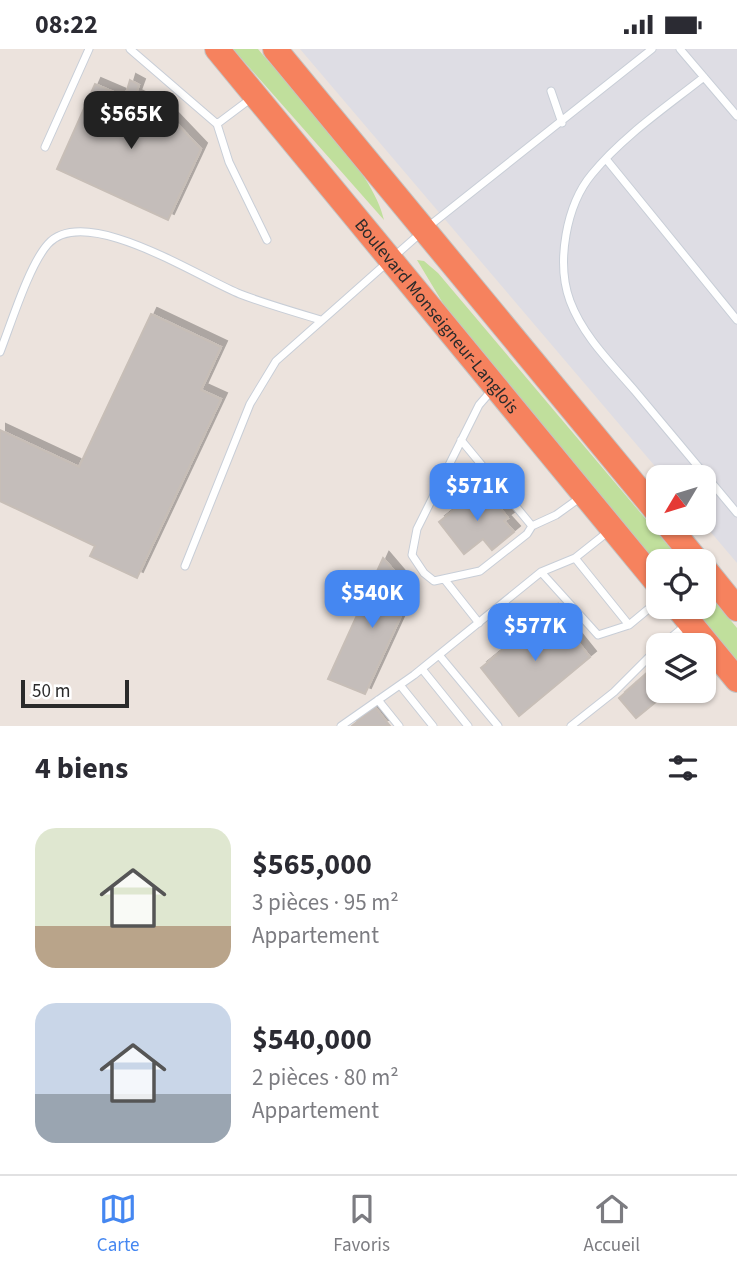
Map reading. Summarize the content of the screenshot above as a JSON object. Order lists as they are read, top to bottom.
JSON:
{
  "streets": {
    "highway": ["Boulevard Monseigneur-Langlois"]
  },
  "scale_bar": "50 m",
  "north": "bottom left",
  "page": {
    "status": "08:22",
    "price": [
      "$565K",
      "$571K",
      "$540K",
      "$577K"
    ],
    "scale": "50 m",
    "heading": "4 biens",
    "list": [
      {
        "name": "$565,000",
        "note": "3 pièces · 95 m² · Appartement"
      },
      {
        "name": "$540,000",
        "note": "2 pièces · 80 m² · Appartement"
      }
    ],
    "tabs": ["Carte", "Favoris", "Accueil"]
  }
}
